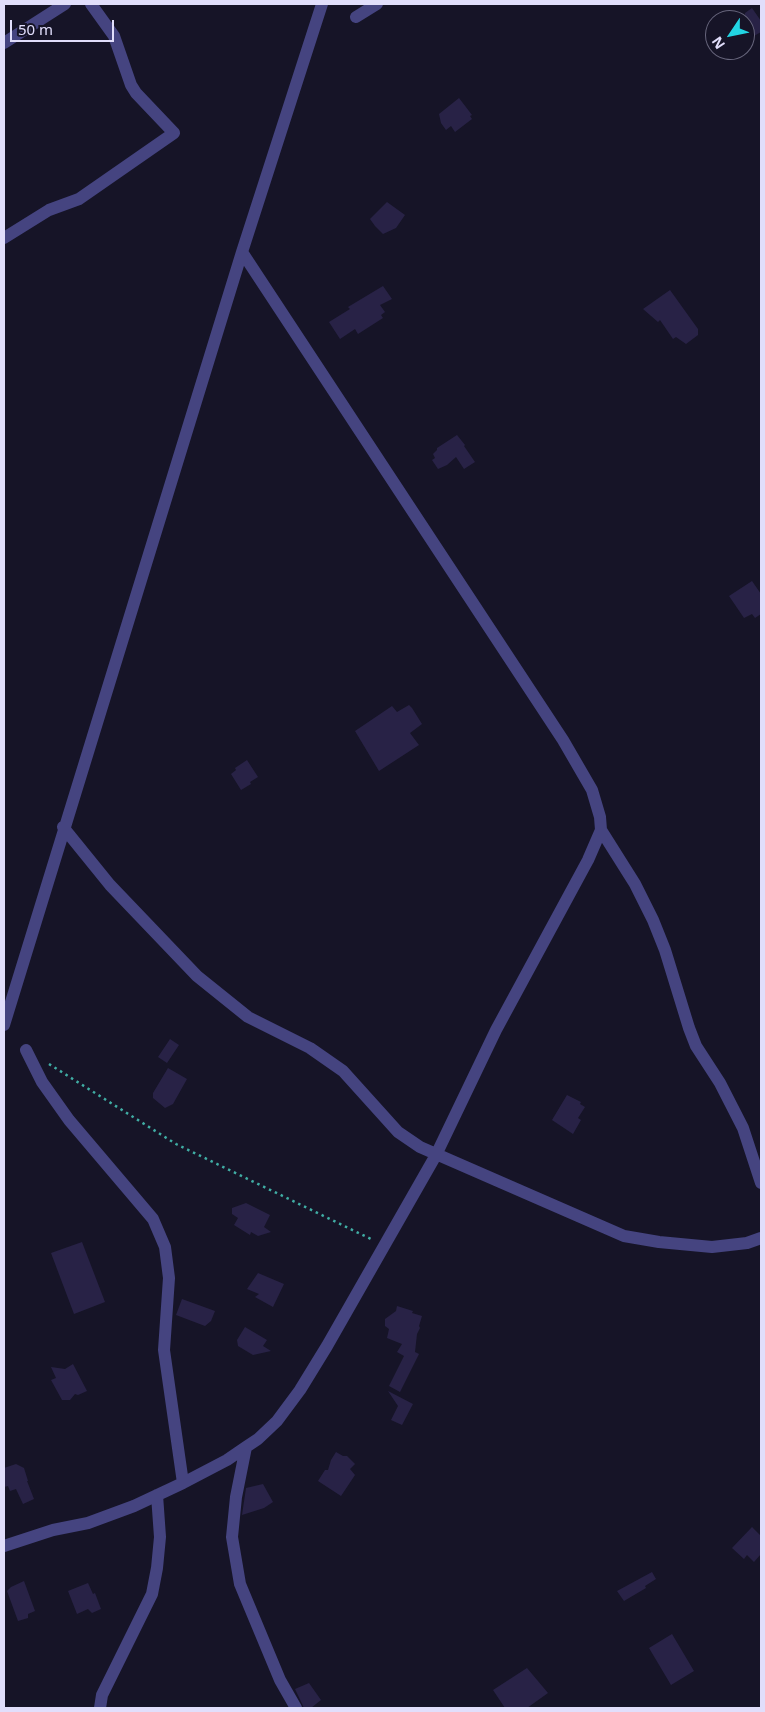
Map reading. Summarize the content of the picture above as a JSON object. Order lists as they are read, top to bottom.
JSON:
{
  "scale_bar": "50 m",
  "north": "bottom left"
}
